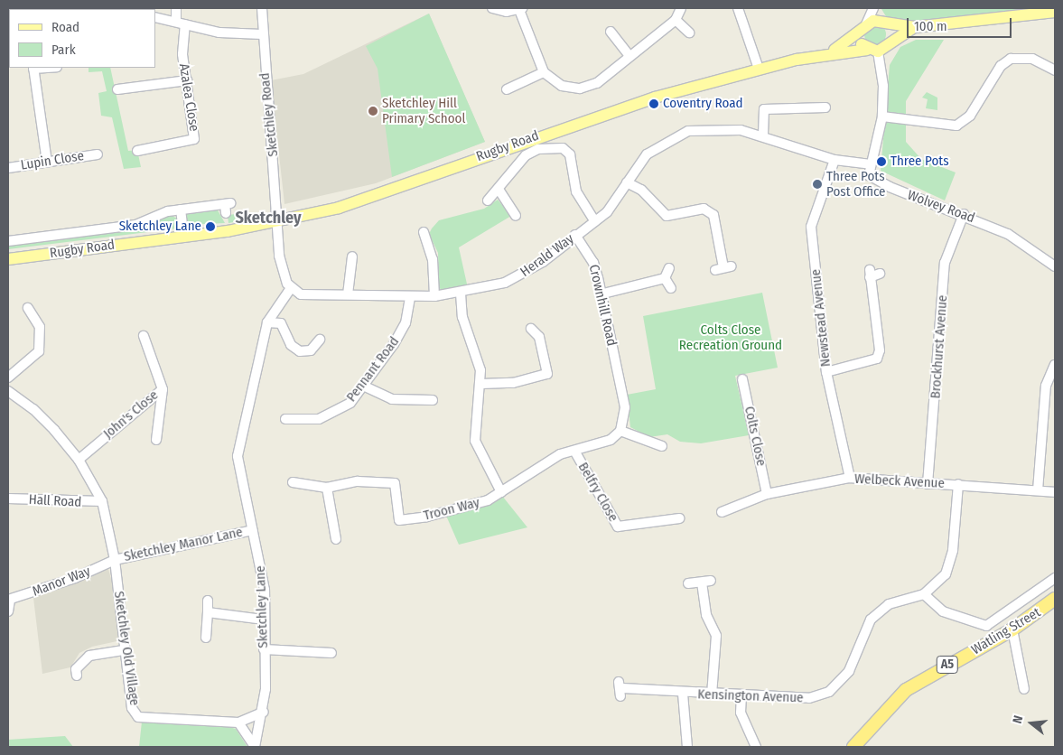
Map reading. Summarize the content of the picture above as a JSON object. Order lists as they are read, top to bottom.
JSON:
{
  "streets": {
    "highway": ["Watling Street", "A5"],
    "main road": ["Rugby Road"],
    "street": [
      "Azalea Close",
      "Sketchley Road",
      "Lupin Close",
      "Wolvey Road",
      "Herald Way",
      "Crownhill Road",
      "Newstead Avenue",
      "Brockhurst Avenue",
      "Pennant Road",
      "John's Close",
      "Colts Close",
      "Welbeck Avenue",
      "Belfry Close",
      "Hall Road",
      "Troon Way",
      "Sketchley Manor Lane",
      "Manor Way",
      "Sketchley Lane",
      "Sketchley Old Village",
      "Kensington Avenue"
    ]
  },
  "crossings": [
    ["Sketchley Road", "Rugby Road"],
    ["Wolvey Road", "Brockhurst Avenue"],
    ["Herald Way", "Crownhill Road"],
    ["Herald Way", "Pennant Road"],
    ["Herald Way", "Sketchley Lane"],
    ["Crownhill Road", "Troon Way"],
    ["Newstead Avenue", "Welbeck Avenue"],
    ["Brockhurst Avenue", "Welbeck Avenue"],
    ["John's Close", "Sketchley Old Village"],
    ["Colts Close", "Welbeck Avenue"],
    ["Belfry Close", "Troon Way"],
    ["Hall Road", "Sketchley Old Village"],
    ["Sketchley Manor Lane", "Manor Way"],
    ["Sketchley Manor Lane", "Sketchley Lane"],
    ["Sketchley Manor Lane", "Sketchley Old Village"],
    ["Manor Way", "Sketchley Old Village"],
    ["Sketchley Lane", "Sketchley Old Village"]
  ],
  "districts": ["Sketchley"],
  "parks": ["Colts Close Recreation Ground"],
  "places": [
    "Coventry Road",
    "Sketchley Hill Primary School",
    "Three Pots",
    "Three Pots Post Office",
    "Sketchley Lane"
  ],
  "legend": ["Road", "Park"],
  "scale_bar": "100 m",
  "north": "left"
}
